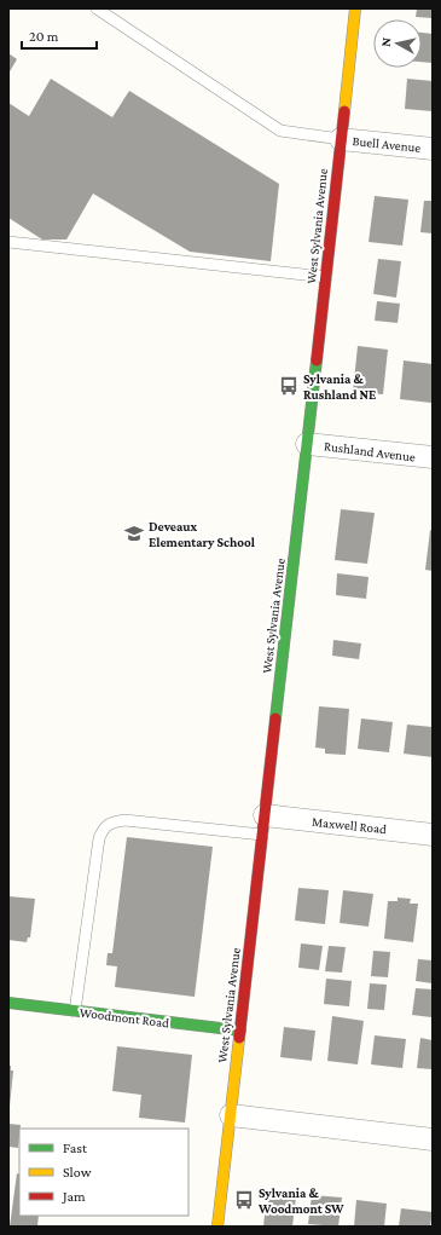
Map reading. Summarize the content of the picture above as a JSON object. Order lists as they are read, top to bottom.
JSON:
{
  "streets": {
    "main road": ["West Sylvania Avenue", "Woodmont Road"],
    "street": ["Buell Avenue", "Rushland Avenue", "Maxwell Road"]
  },
  "crossings": [
    ["Buell Avenue", "West Sylvania Avenue"],
    ["West Sylvania Avenue", "Rushland Avenue"],
    ["West Sylvania Avenue", "Maxwell Road"],
    ["West Sylvania Avenue", "Woodmont Road"]
  ],
  "places": {
    "bus stop": ["Sylvania & Rushland NE", "Sylvania & Woodmont SW"],
    "school or university": ["Deveaux Elementary School"]
  },
  "legend": ["Fast", "Slow", "Jam"],
  "scale_bar": "20 m",
  "north": "left"
}
